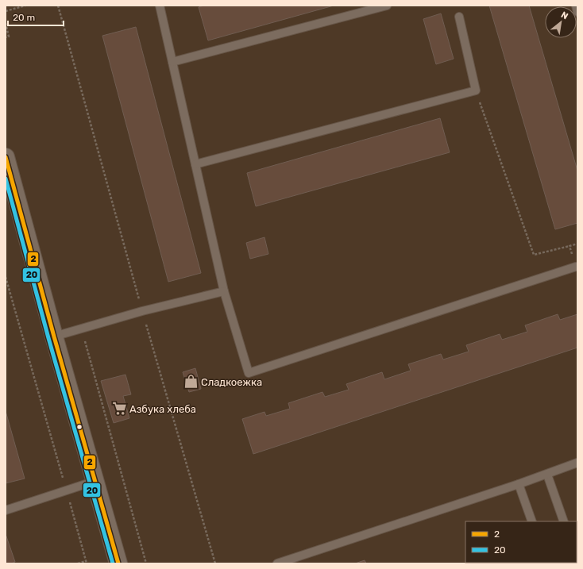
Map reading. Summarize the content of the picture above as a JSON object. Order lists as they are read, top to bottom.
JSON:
{
  "places": {
    "shop": ["Сладкоежка"],
    "supermarket": ["Азбука хлеба"]
  },
  "lines": ["transit line 2", "transit line 20"],
  "legend": ["2", "20"],
  "scale_bar": "20 m",
  "north": "top right"
}
